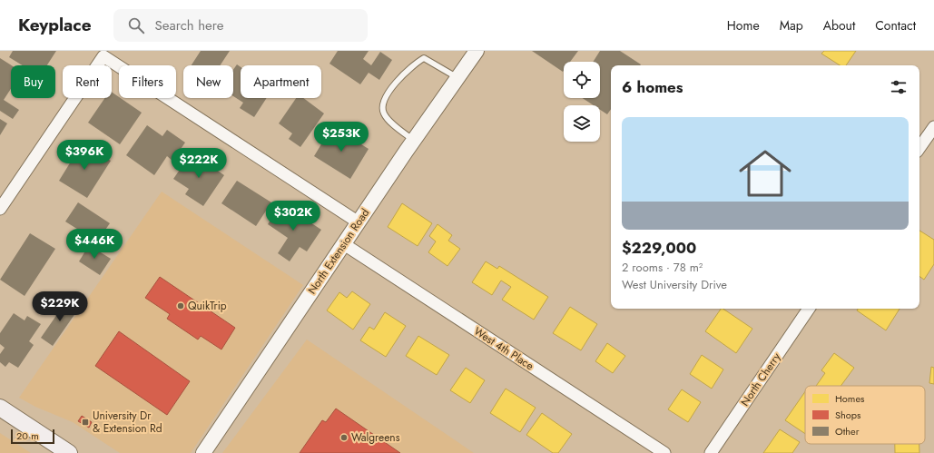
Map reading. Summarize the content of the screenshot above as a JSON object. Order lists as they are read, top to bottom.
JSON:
{
  "streets": {
    "street": ["North Extension Road", "West 4th Place", "North Cherry"]
  },
  "crossings": [
    ["North Extension Road", "West 4th Place"]
  ],
  "places": {
    "other": ["QuikTrip", "Walgreens"],
    "transit": ["University Dr & Extension Rd"]
  },
  "legend": ["Homes", "Shops", "Other"],
  "scale_bar": "20 m",
  "page": {
    "header": "Keyplace",
    "search": "Search here",
    "nav": [
      "Home",
      "Map",
      "About",
      "Contact"
    ],
    "chip": [
      "Buy",
      "Rent",
      "Filters",
      "New",
      "Apartment"
    ],
    "heading": "6 homes",
    "list": [
      {
        "name": "$229,000",
        "note": "2 rooms · 78 m² · West University Drive"
      }
    ],
    "price": [
      "$253K",
      "$396K",
      "$222K",
      "$302K",
      "$446K",
      "$229K"
    ],
    "scale": "20 m"
  }
}
